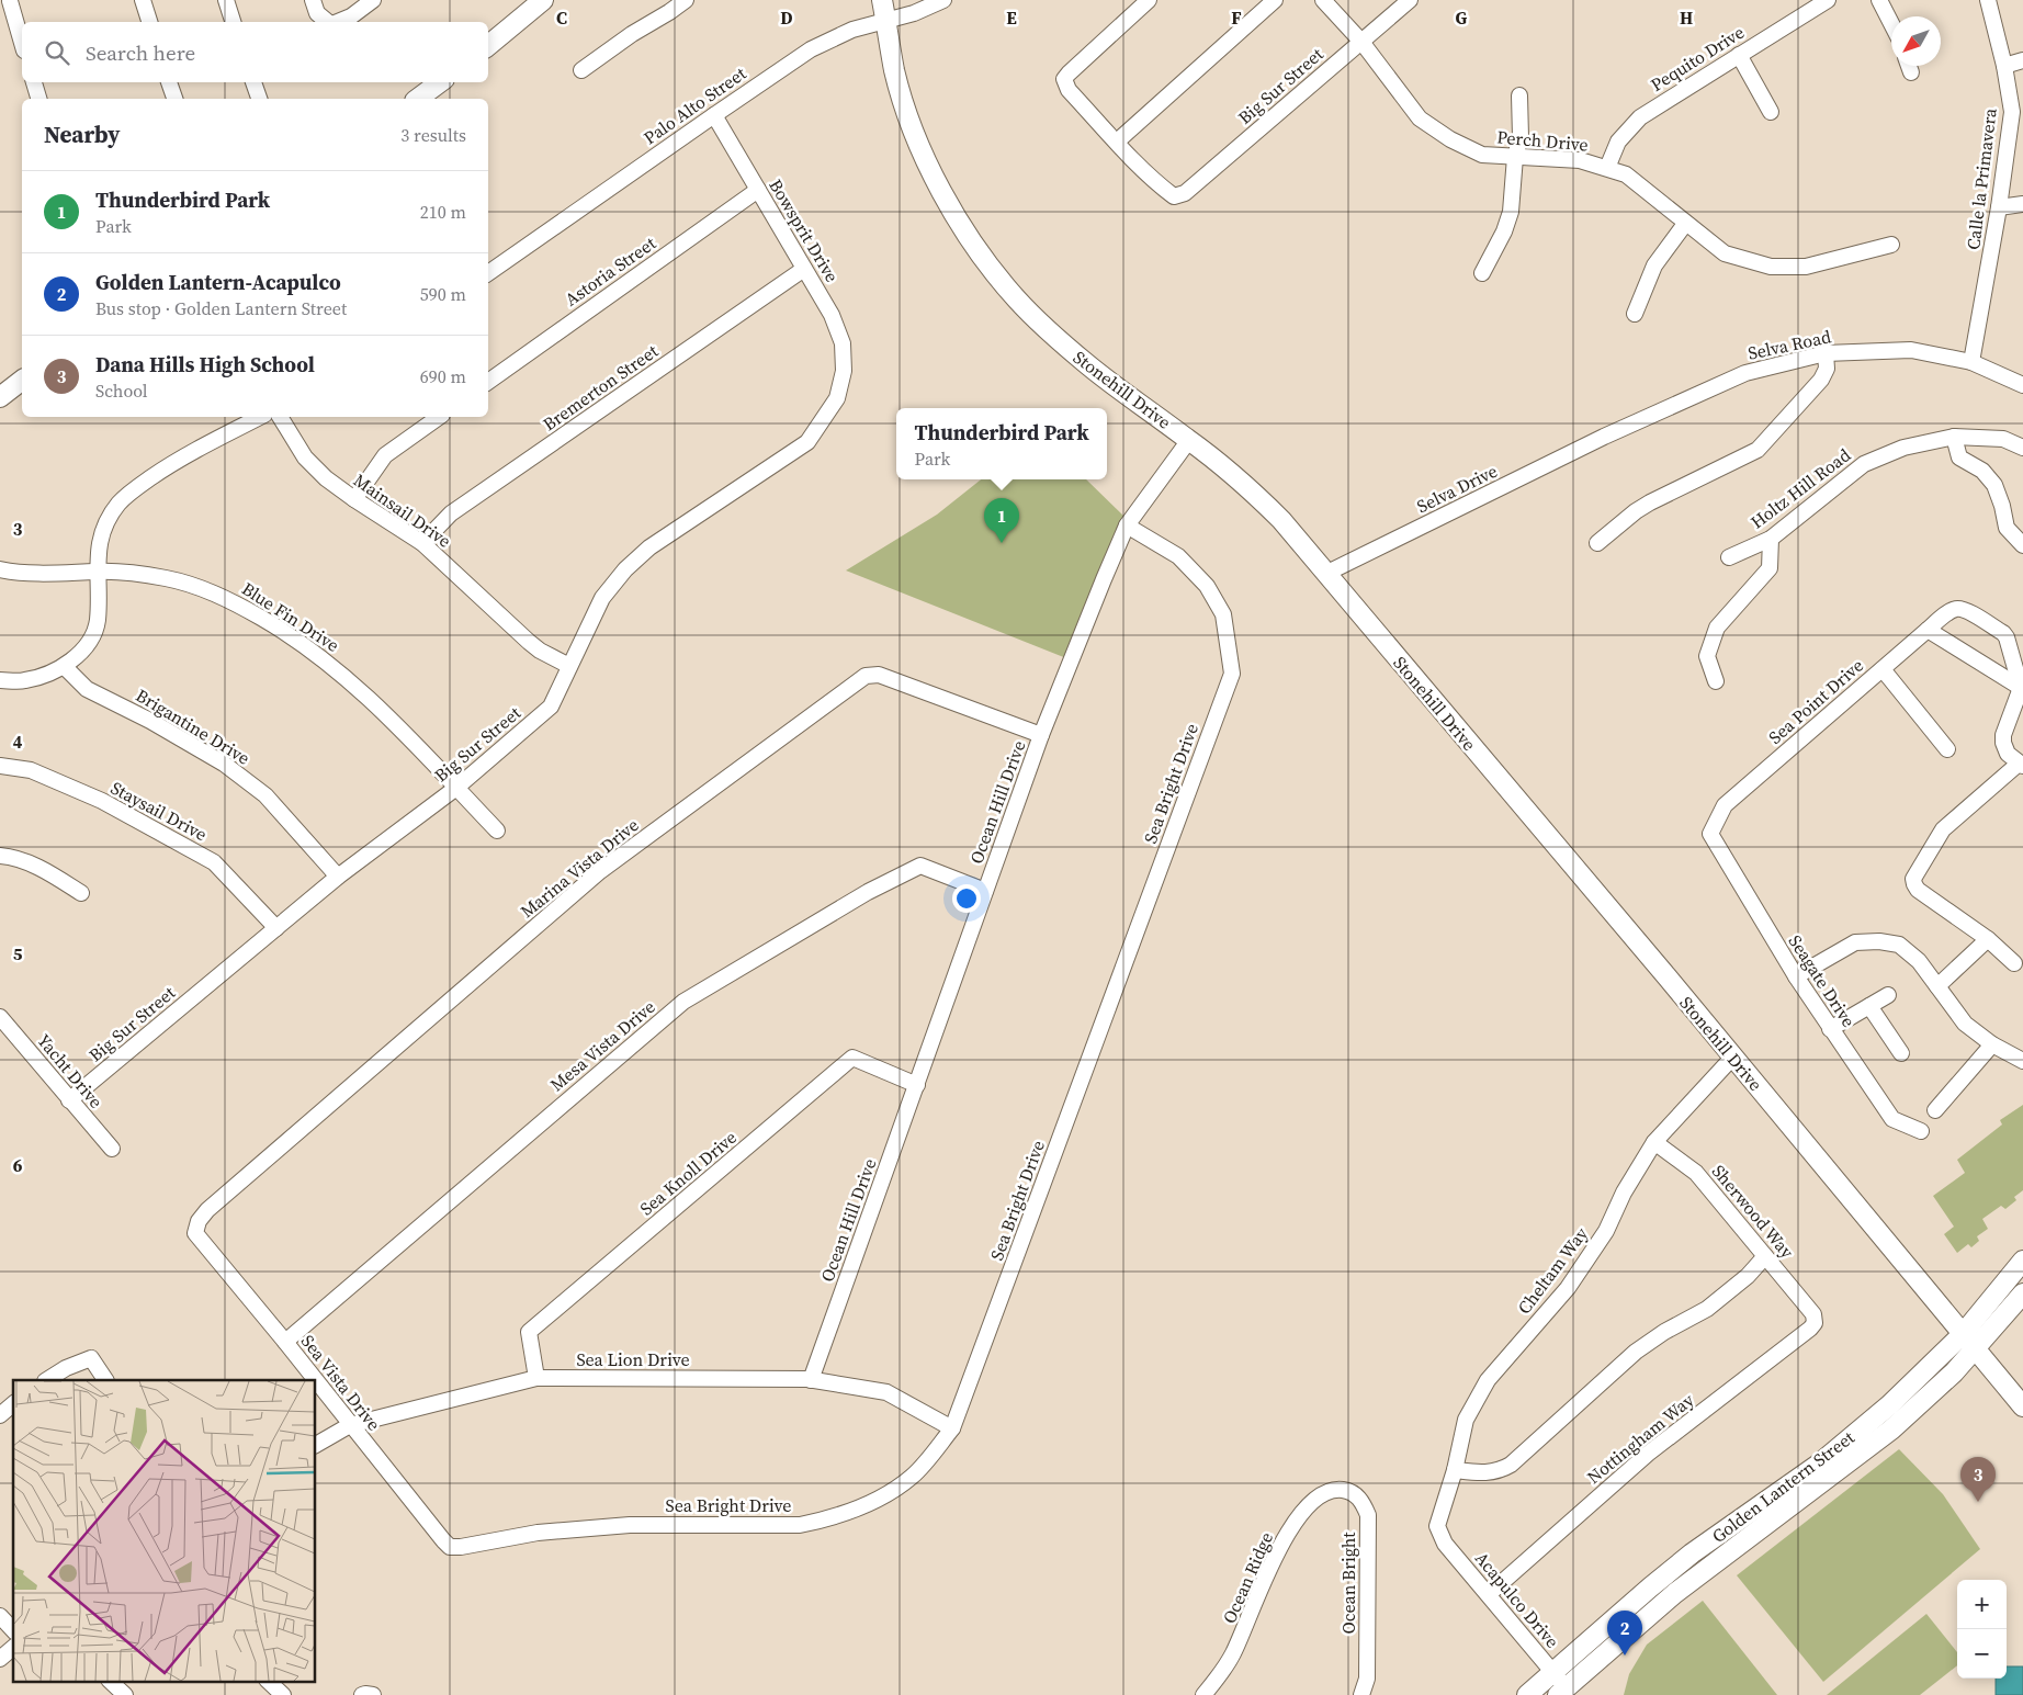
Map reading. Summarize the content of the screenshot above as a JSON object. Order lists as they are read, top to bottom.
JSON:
{
  "streets": {
    "main road": ["Stonehill Drive", "Golden Lantern Street"],
    "street": [
      "Pequito Drive",
      "Big Sur Street",
      "Palo Alto Street",
      "Perch Drive",
      "Calle la Primavera",
      "Bowsprit Drive",
      "Astoria Street",
      "Selva Road",
      "Bremerton Street",
      "Selva Drive",
      "Holtz Hill Road",
      "Mainsail Drive",
      "Blue Fin Drive",
      "Sea Point Drive",
      "Brigantine Drive",
      "Sea Bright Drive",
      "Ocean Hill Drive",
      "Staysail Drive",
      "Marina Vista Drive",
      "Seagate Drive",
      "Mesa Vista Drive",
      "Yacht Drive",
      "Sea Knoll Drive",
      "Sherwood Way",
      "Cheltam Way",
      "Sea Lion Drive",
      "Sea Vista Drive",
      "Nottingham Way",
      "Ocean Ridge",
      "Ocean Bright",
      "Acapulco Drive"
    ]
  },
  "crossings": [
    ["Pequito Drive", "Perch Drive"],
    ["Big Sur Street", "Perch Drive"],
    ["Big Sur Street", "Bowsprit Drive"],
    ["Big Sur Street", "Mainsail Drive"],
    ["Big Sur Street", "Blue Fin Drive"],
    ["Big Sur Street", "Brigantine Drive"],
    ["Big Sur Street", "Staysail Drive"],
    ["Big Sur Street", "Yacht Drive"],
    ["Palo Alto Street", "Bowsprit Drive"],
    ["Palo Alto Street", "Stonehill Drive"],
    ["Calle la Primavera", "Selva Road"],
    ["Bowsprit Drive", "Astoria Street"],
    ["Bowsprit Drive", "Bremerton Street"],
    ["Selva Road", "Selva Drive"],
    ["Bremerton Street", "Mainsail Drive"],
    ["Stonehill Drive", "Selva Drive"],
    ["Stonehill Drive", "Ocean Hill Drive"],
    ["Stonehill Drive", "Cheltam Way"],
    ["Stonehill Drive", "Golden Lantern Street"],
    ["Sea Point Drive", "Seagate Drive"],
    ["Sea Bright Drive", "Ocean Hill Drive"],
    ["Sea Bright Drive", "Sea Lion Drive"],
    ["Sea Bright Drive", "Sea Vista Drive"],
    ["Ocean Hill Drive", "Marina Vista Drive"],
    ["Ocean Hill Drive", "Mesa Vista Drive"],
    ["Ocean Hill Drive", "Sea Knoll Drive"],
    ["Ocean Hill Drive", "Sea Lion Drive"],
    ["Marina Vista Drive", "Sea Vista Drive"],
    ["Mesa Vista Drive", "Sea Vista Drive"],
    ["Sea Knoll Drive", "Sea Lion Drive"],
    ["Sherwood Way", "Cheltam Way"],
    ["Sherwood Way", "Nottingham Way"],
    ["Cheltam Way", "Acapulco Drive"],
    ["Sea Lion Drive", "Sea Vista Drive"],
    ["Nottingham Way", "Acapulco Drive"],
    ["Golden Lantern Street", "Acapulco Drive"],
    ["Ocean Ridge", "Ocean Bright"]
  ],
  "north": "bottom left",
  "page": {
    "search": "Search here",
    "heading": ["Nearby", "3 results"],
    "list": [
      {
        "mark": "1",
        "name": "Thunderbird Park",
        "note": "Park",
        "value": "210 m"
      },
      {
        "mark": "2",
        "name": "Golden Lantern-Acapulco",
        "note": "Bus stop · Golden Lantern Street",
        "value": "590 m"
      },
      {
        "mark": "3",
        "name": "Dana Hills High School",
        "note": "School",
        "value": "690 m"
      }
    ],
    "popup": ["Thunderbird Park", "Park"],
    "pins": ["1", "3", "2"],
    "map_buttons": ["+", "−"]
  },
  "grid": {
    "columns": [
      "C",
      "D",
      "E",
      "F",
      "G",
      "H"
    ],
    "rows": [
      "3",
      "4",
      "5",
      "6"
    ]
  }
}
